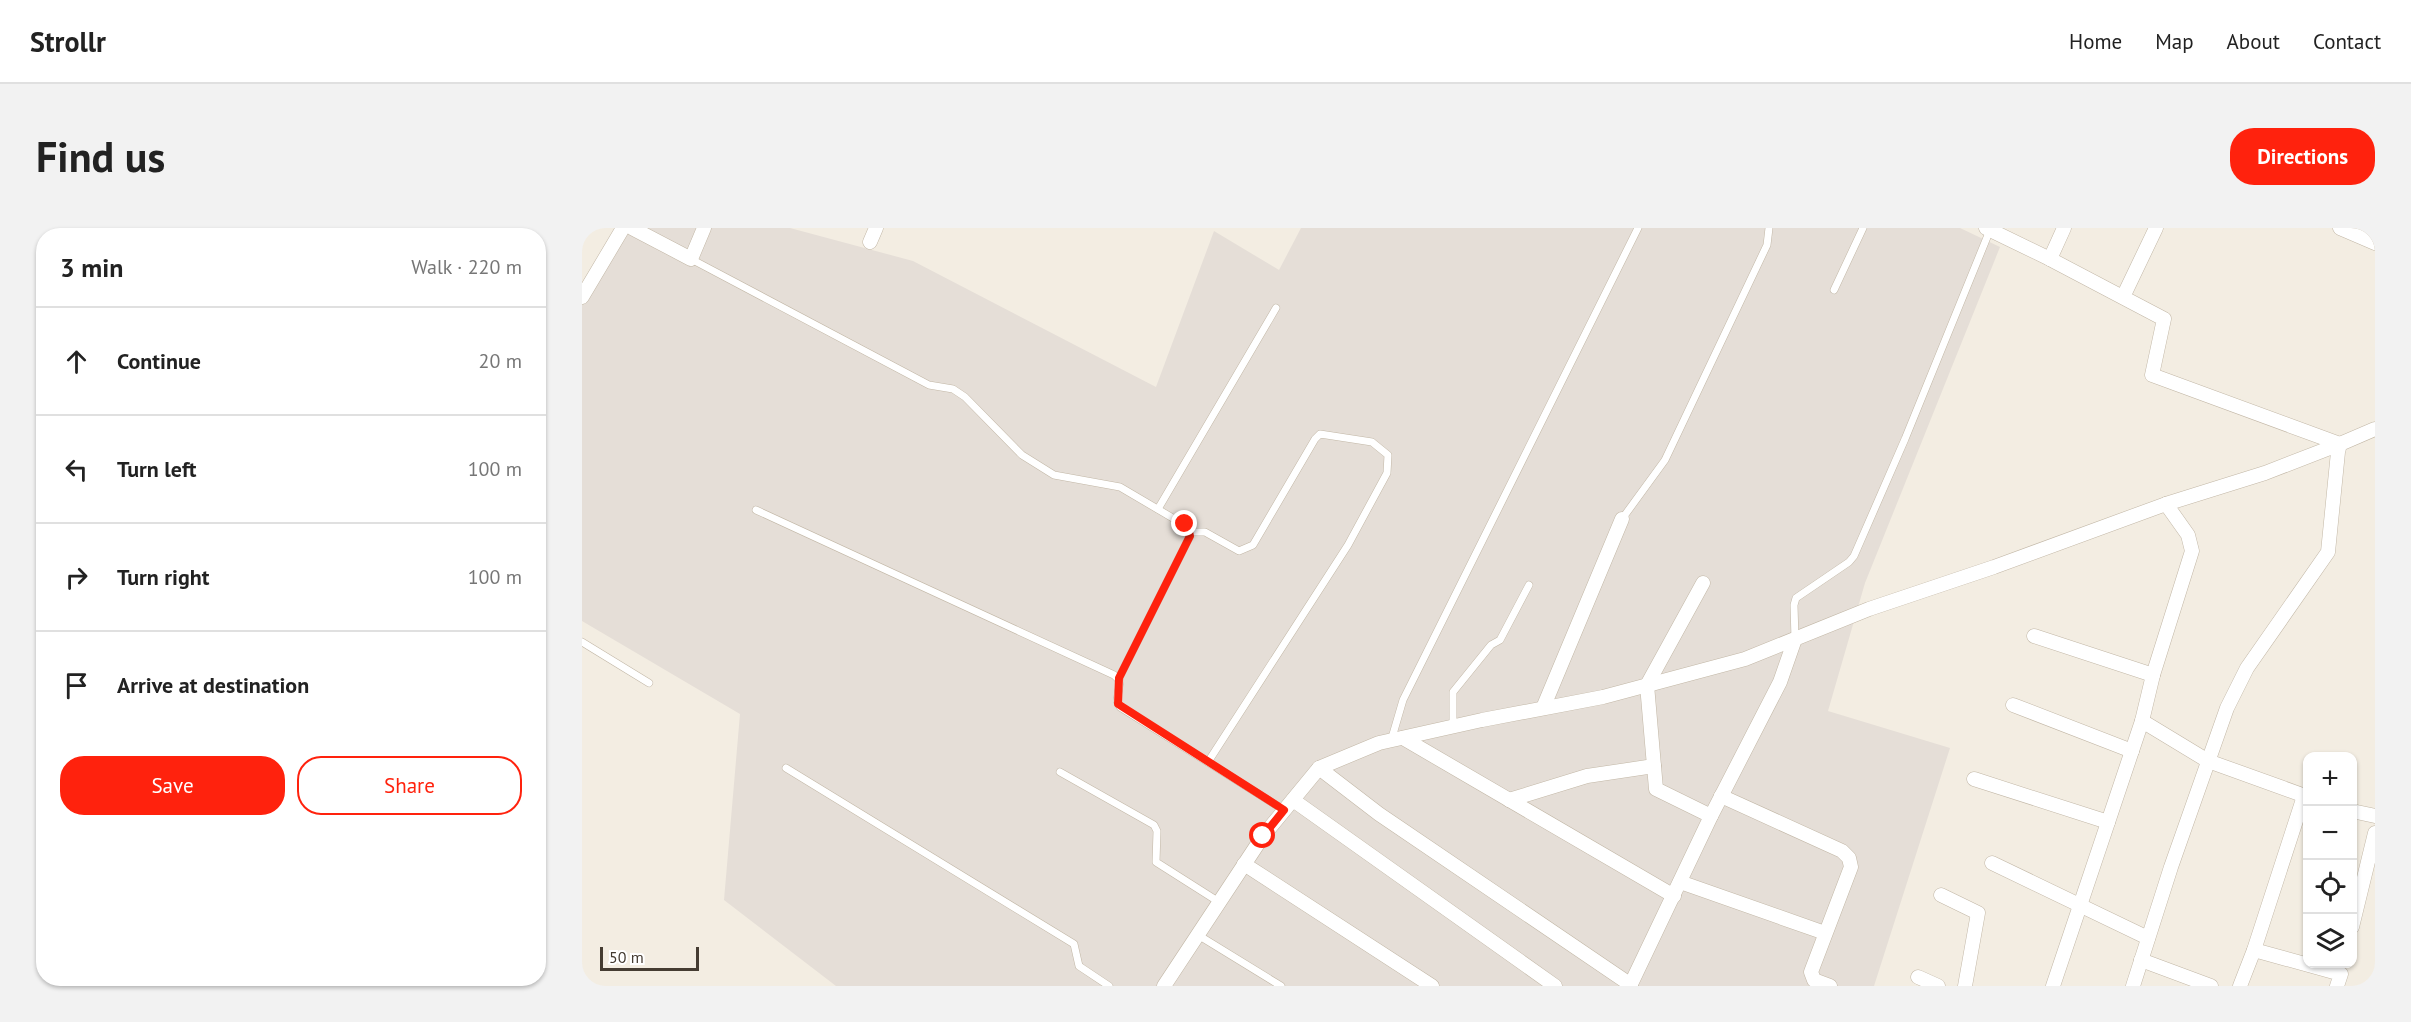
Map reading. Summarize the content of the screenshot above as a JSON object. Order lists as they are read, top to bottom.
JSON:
{
  "scale_bar": "50 m",
  "page": {
    "header": "Strollr",
    "nav": [
      "Home",
      "Map",
      "About",
      "Contact"
    ],
    "buttons": [
      "Directions",
      ["Save", "Share"]
    ],
    "title": "Find us",
    "heading": ["3 min", "Walk · 220 m"],
    "list": [
      ["Continue", "20 m"],
      ["Turn left", "100 m"],
      ["Turn right", "100 m"],
      "Arrive at destination"
    ],
    "map_buttons": ["+", "−"],
    "scale": "50 m"
  }
}
